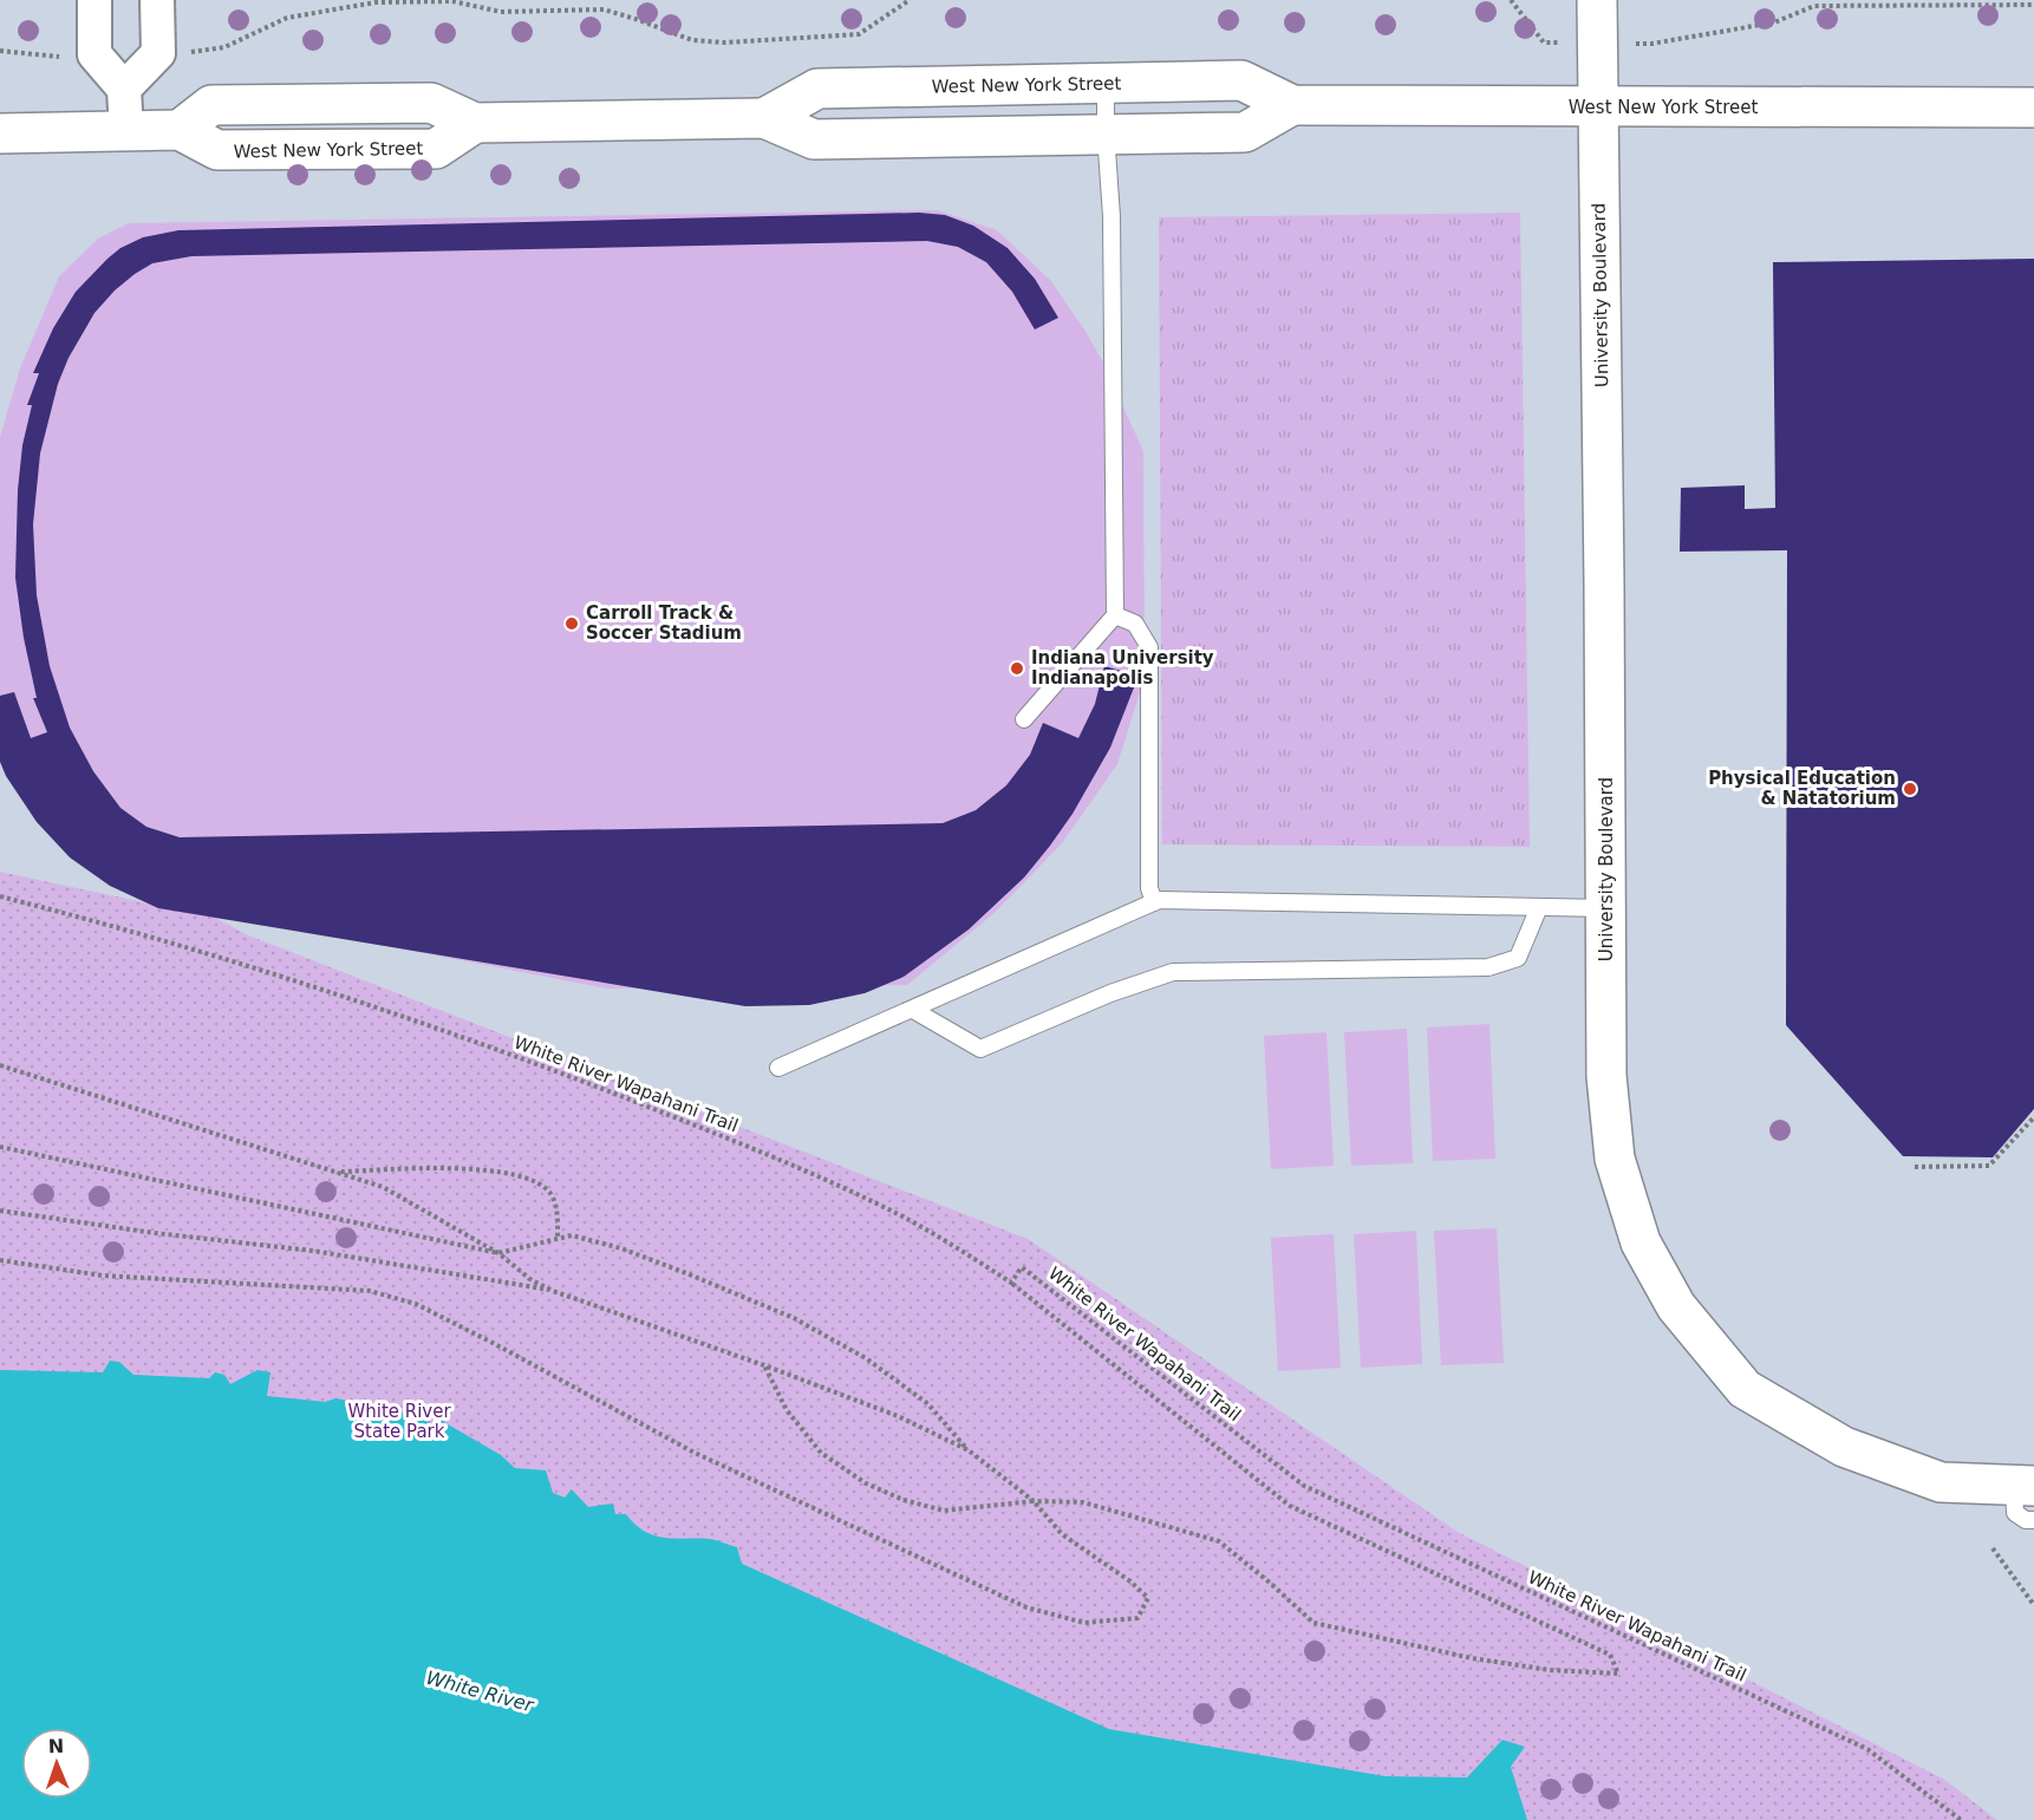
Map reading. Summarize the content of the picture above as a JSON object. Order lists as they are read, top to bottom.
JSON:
{
  "streets": {
    "main road": ["West New York Street", "University Boulevard"],
    "path": ["White River Wapahani Trail"]
  },
  "crossings": [
    ["West New York Street", "University Boulevard"]
  ],
  "water": ["White River"],
  "parks": ["White River State Park"],
  "places": ["Carroll Track & Soccer Stadium", "Indiana University Indianapolis", "Physical Education & Natatorium"],
  "north": "top"
}
